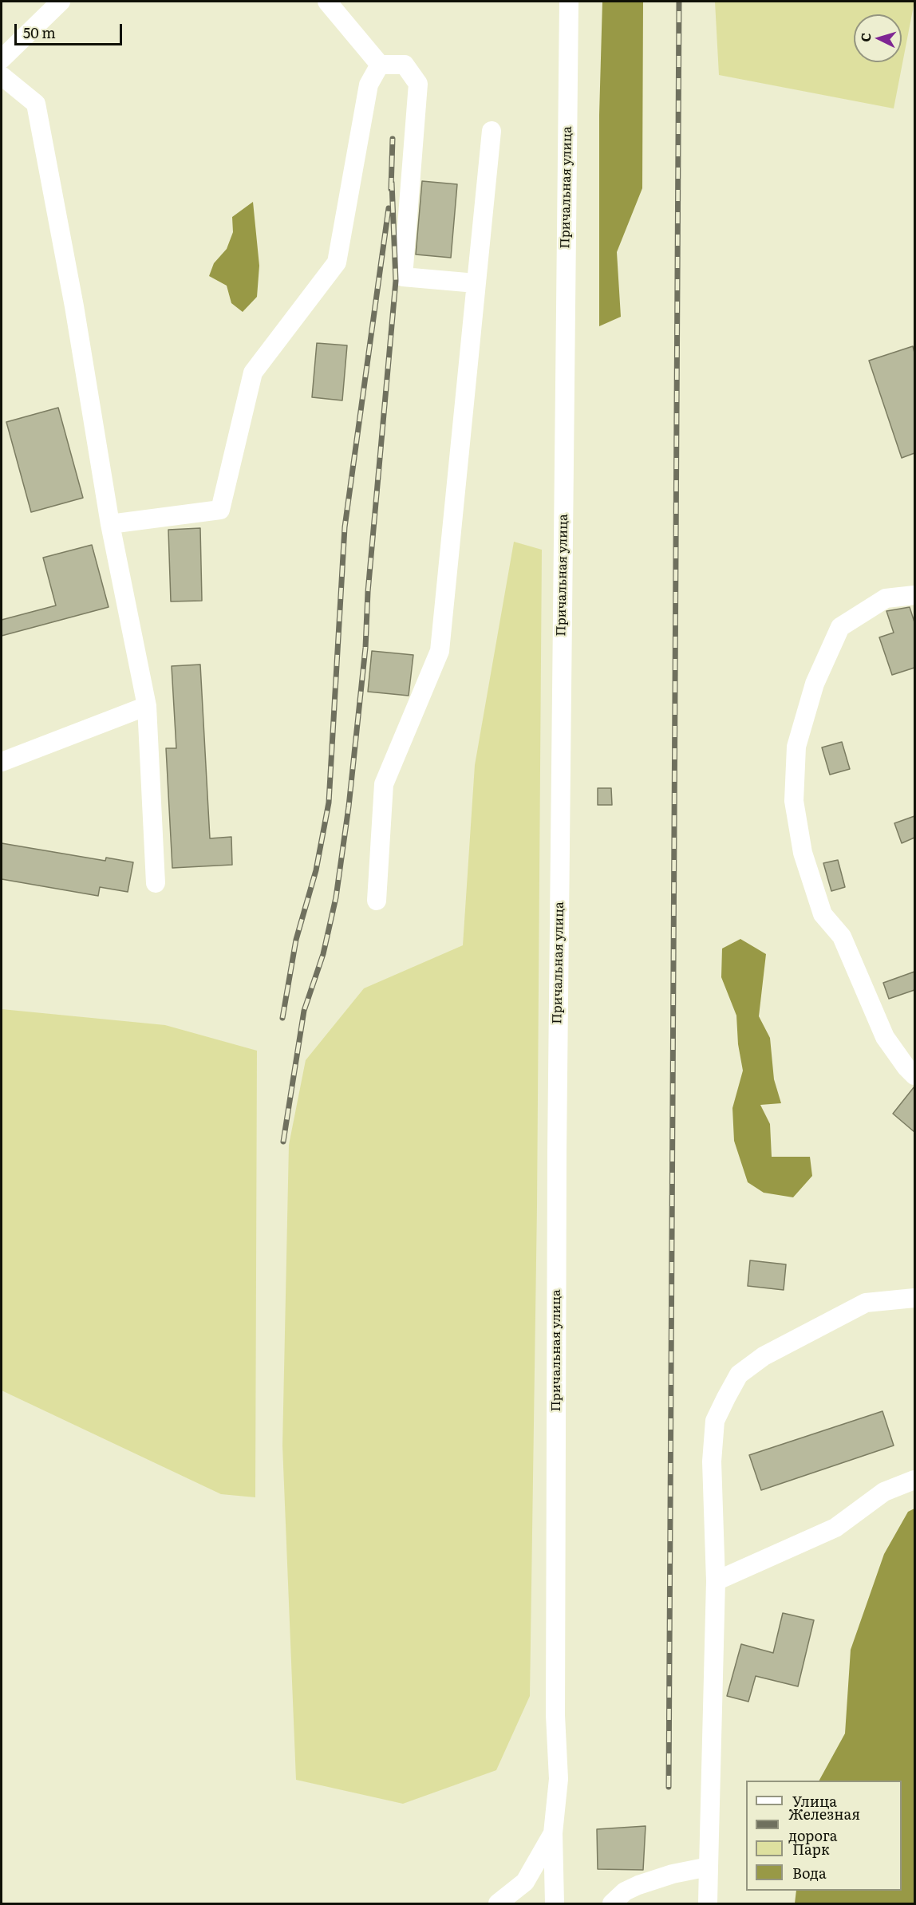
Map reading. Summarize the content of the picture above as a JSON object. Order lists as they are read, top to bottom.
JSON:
{
  "streets": {
    "street": ["Причальная улица"]
  },
  "legend": [
    "Улица",
    "Железная дорога",
    "Парк",
    "Вода"
  ],
  "scale_bar": "50 m",
  "north": "left"
}
